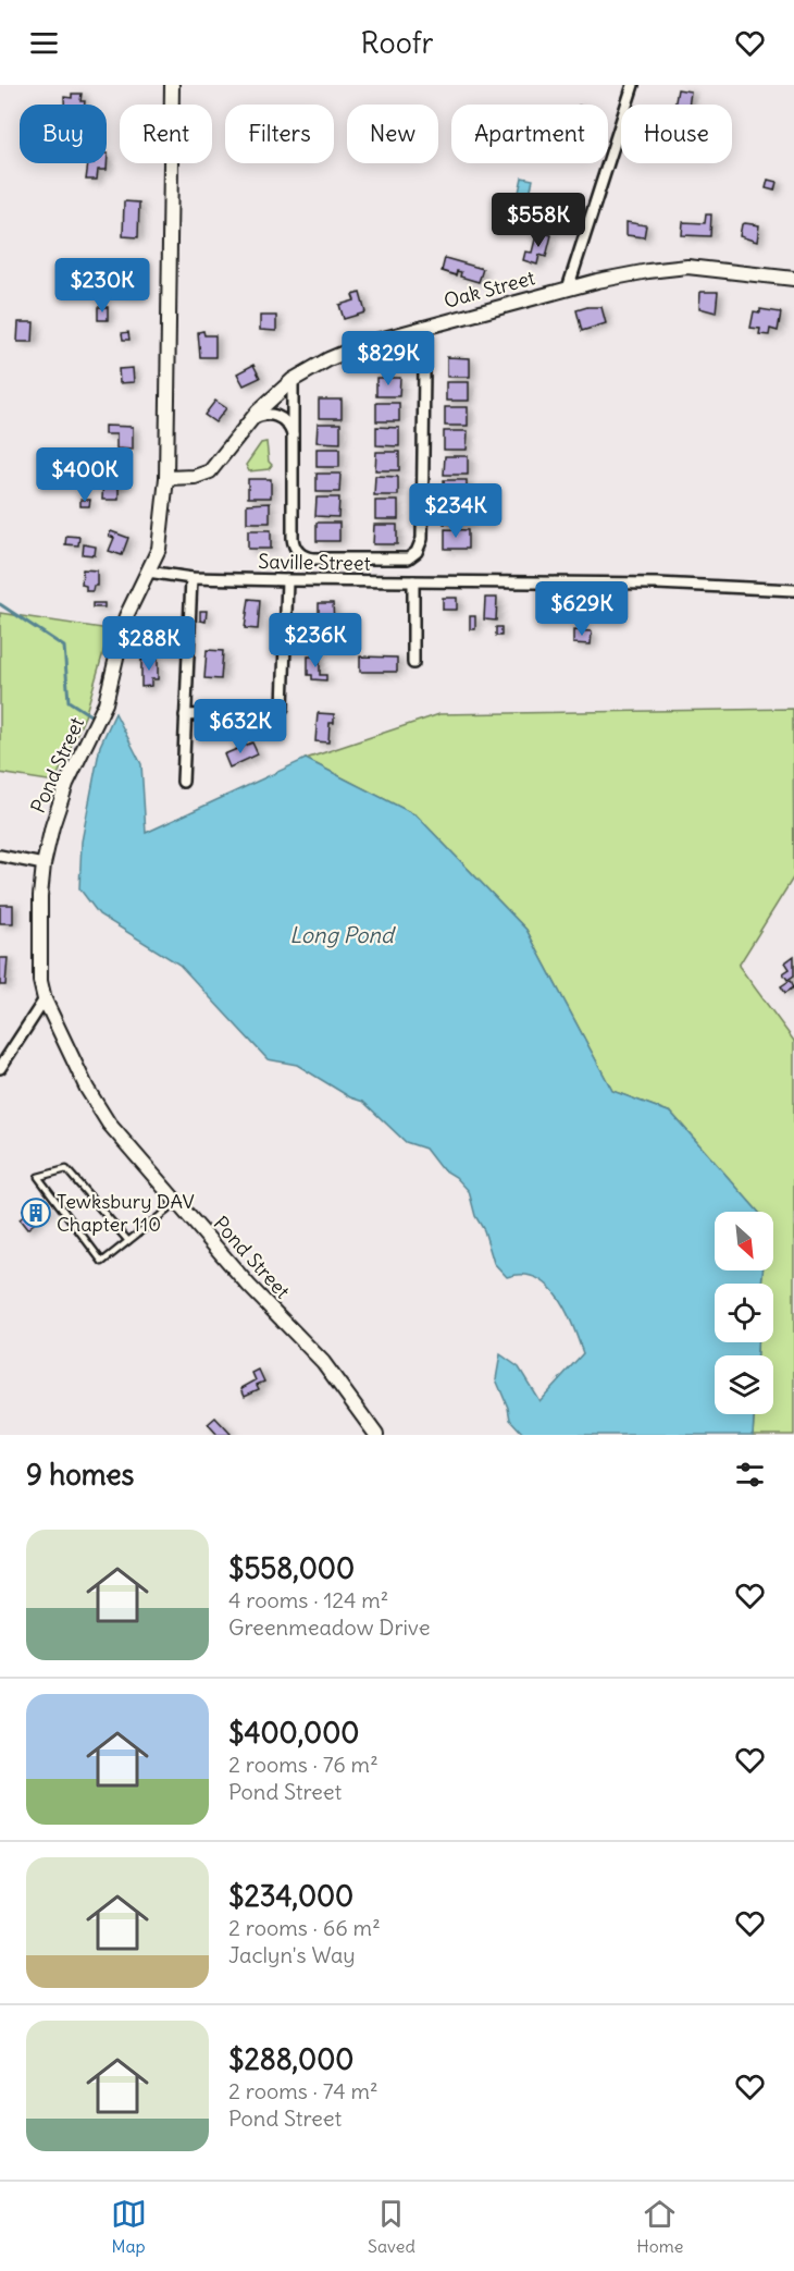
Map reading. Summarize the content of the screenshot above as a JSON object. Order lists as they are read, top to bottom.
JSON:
{
  "streets": {
    "street": ["Oak Street", "Saville Street", "Pond Street"]
  },
  "crossings": [
    ["Oak Street", "Pond Street"],
    ["Saville Street", "Pond Street"]
  ],
  "water": ["Long Pond"],
  "places": {
    "building": ["Tewksbury DAV Chapter 110"]
  },
  "north": "bottom right",
  "page": {
    "header": "Roofr",
    "chip": [
      "Buy",
      "Rent",
      "Filters",
      "New",
      "Apartment",
      "House"
    ],
    "price": [
      "$558K",
      "$230K",
      "$829K",
      "$400K",
      "$234K",
      "$629K",
      "$236K",
      "$288K",
      "$632K"
    ],
    "heading": "9 homes",
    "list": [
      {
        "name": "$558,000",
        "note": "4 rooms · 124 m² · Greenmeadow Drive"
      },
      {
        "name": "$400,000",
        "note": "2 rooms · 76 m² · Pond Street"
      },
      {
        "name": "$234,000",
        "note": "2 rooms · 66 m² · Jaclyn's Way"
      },
      {
        "name": "$288,000",
        "note": "2 rooms · 74 m² · Pond Street"
      }
    ],
    "tabs": ["Map", "Saved", "Home"]
  }
}
